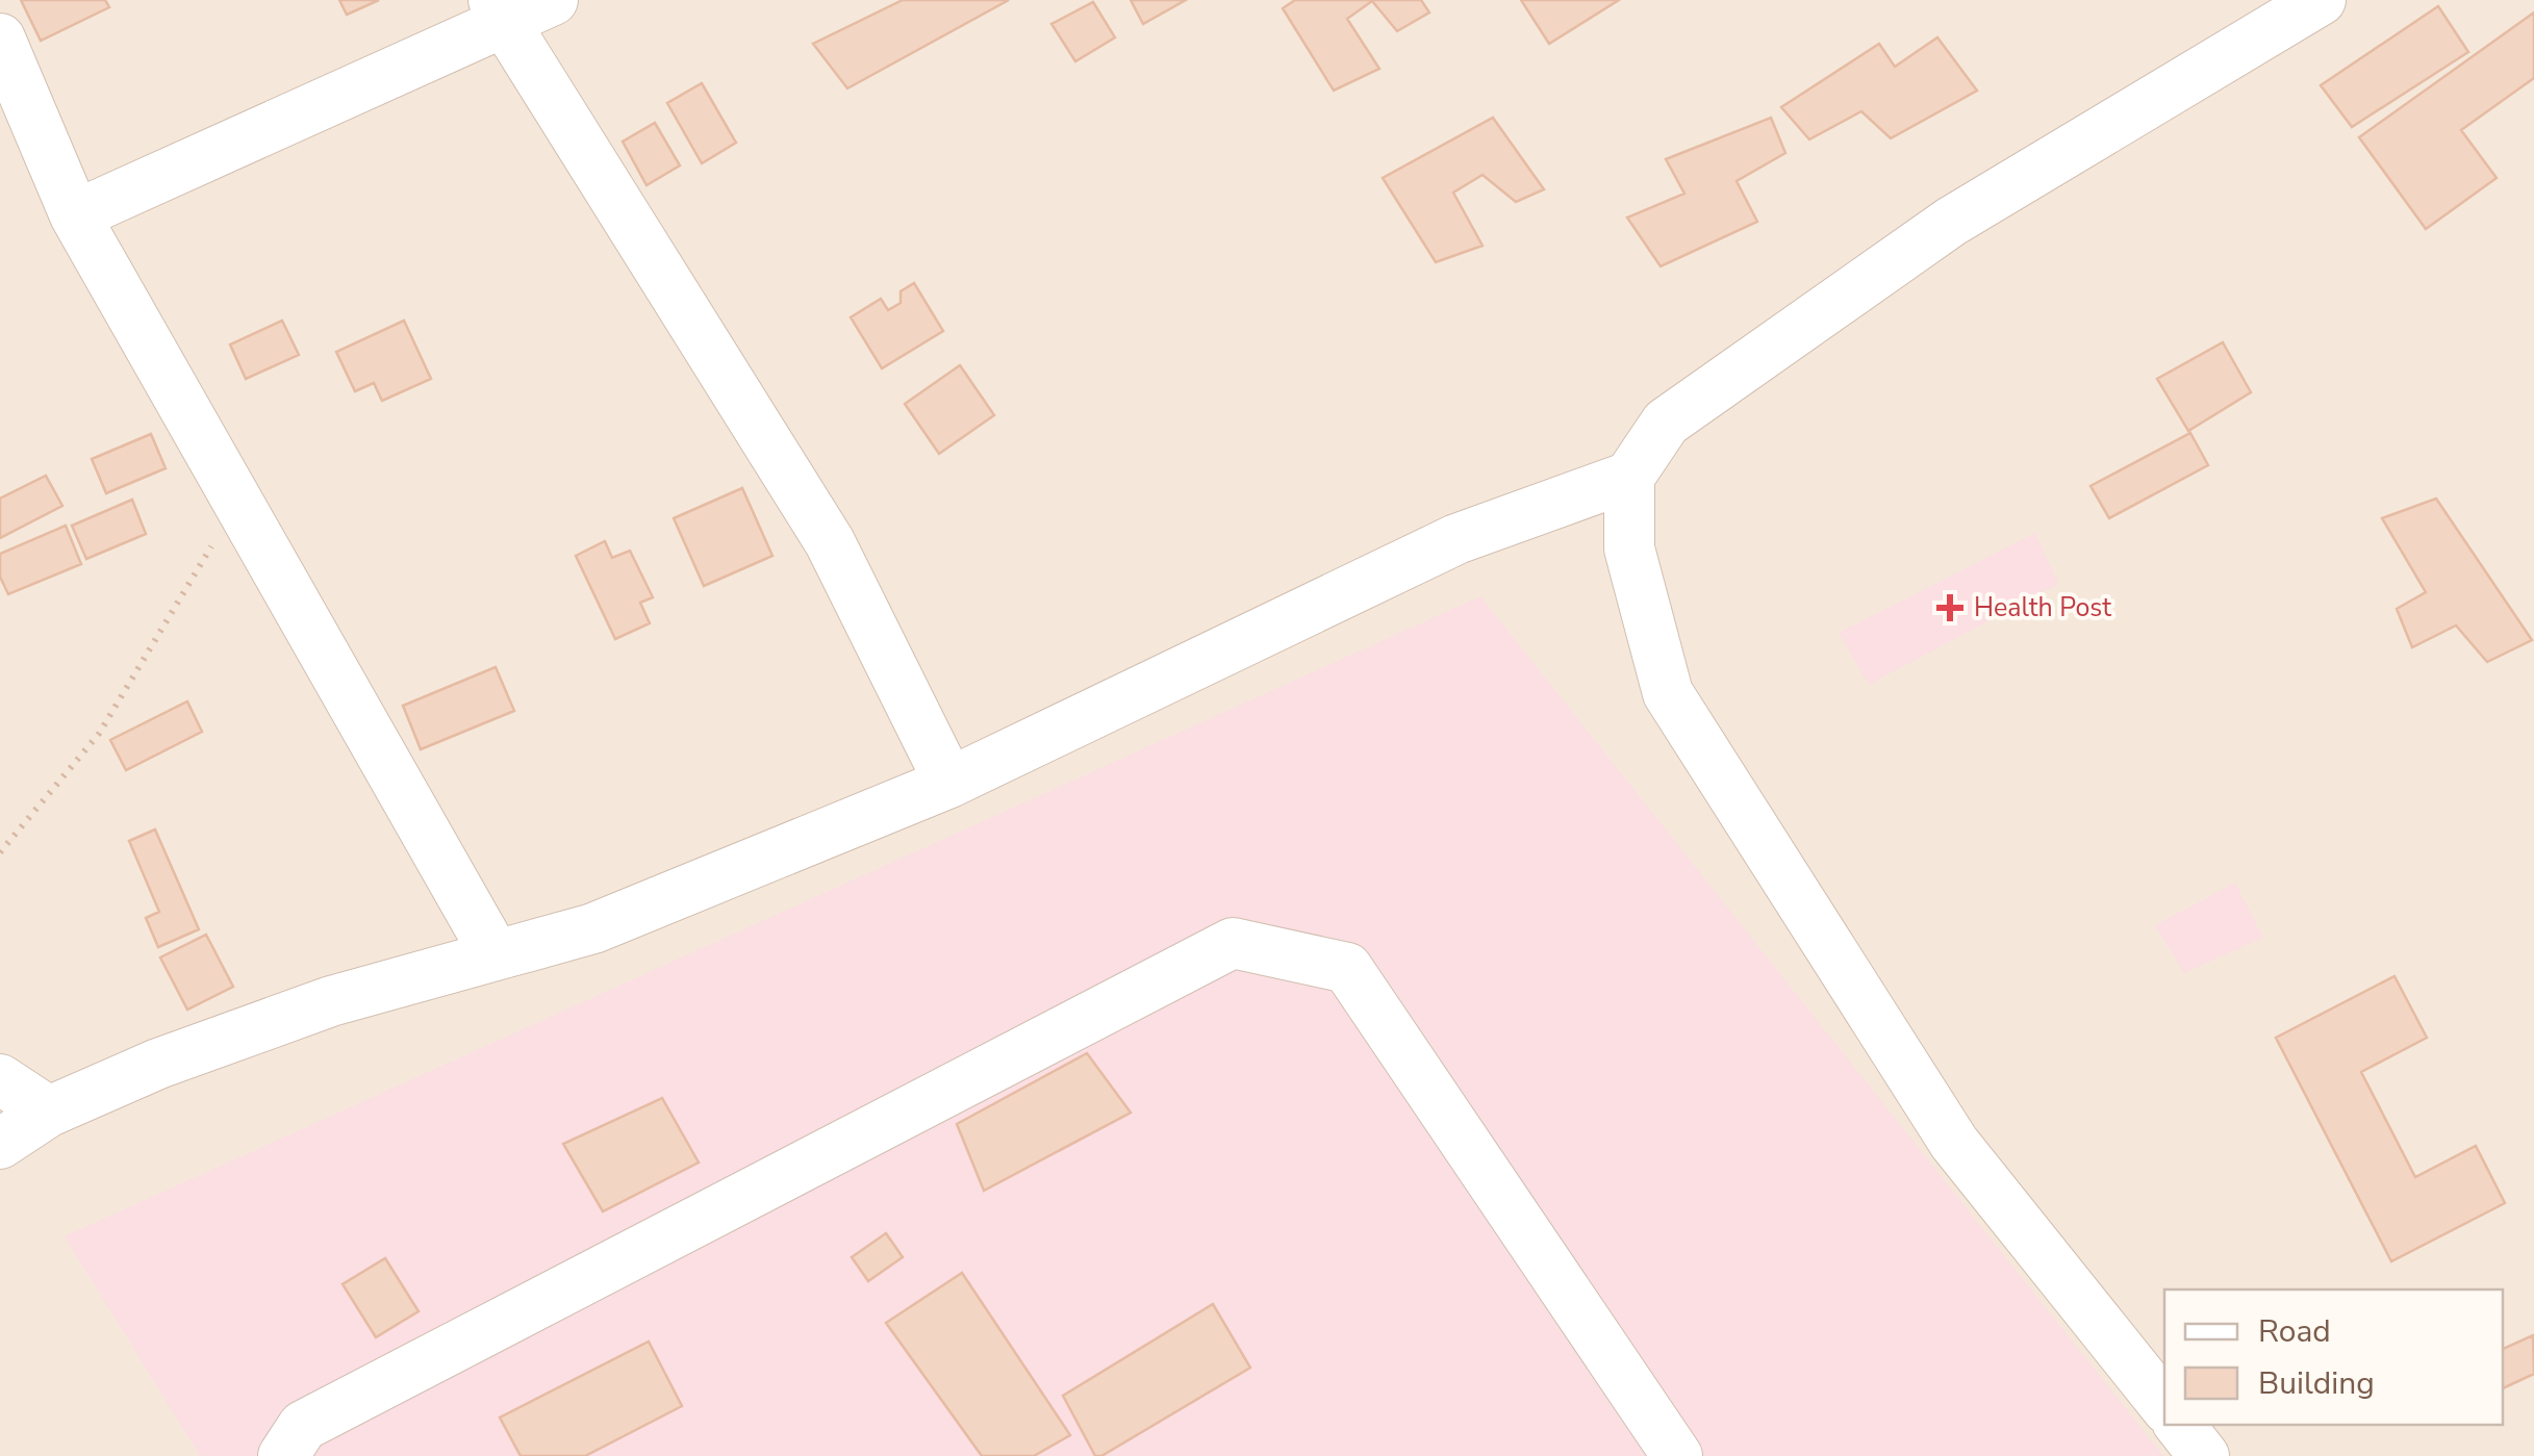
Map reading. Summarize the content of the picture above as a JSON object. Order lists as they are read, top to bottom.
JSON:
{
  "places": {
    "health": ["Health Post"]
  },
  "legend": ["Road", "Building"]
}
